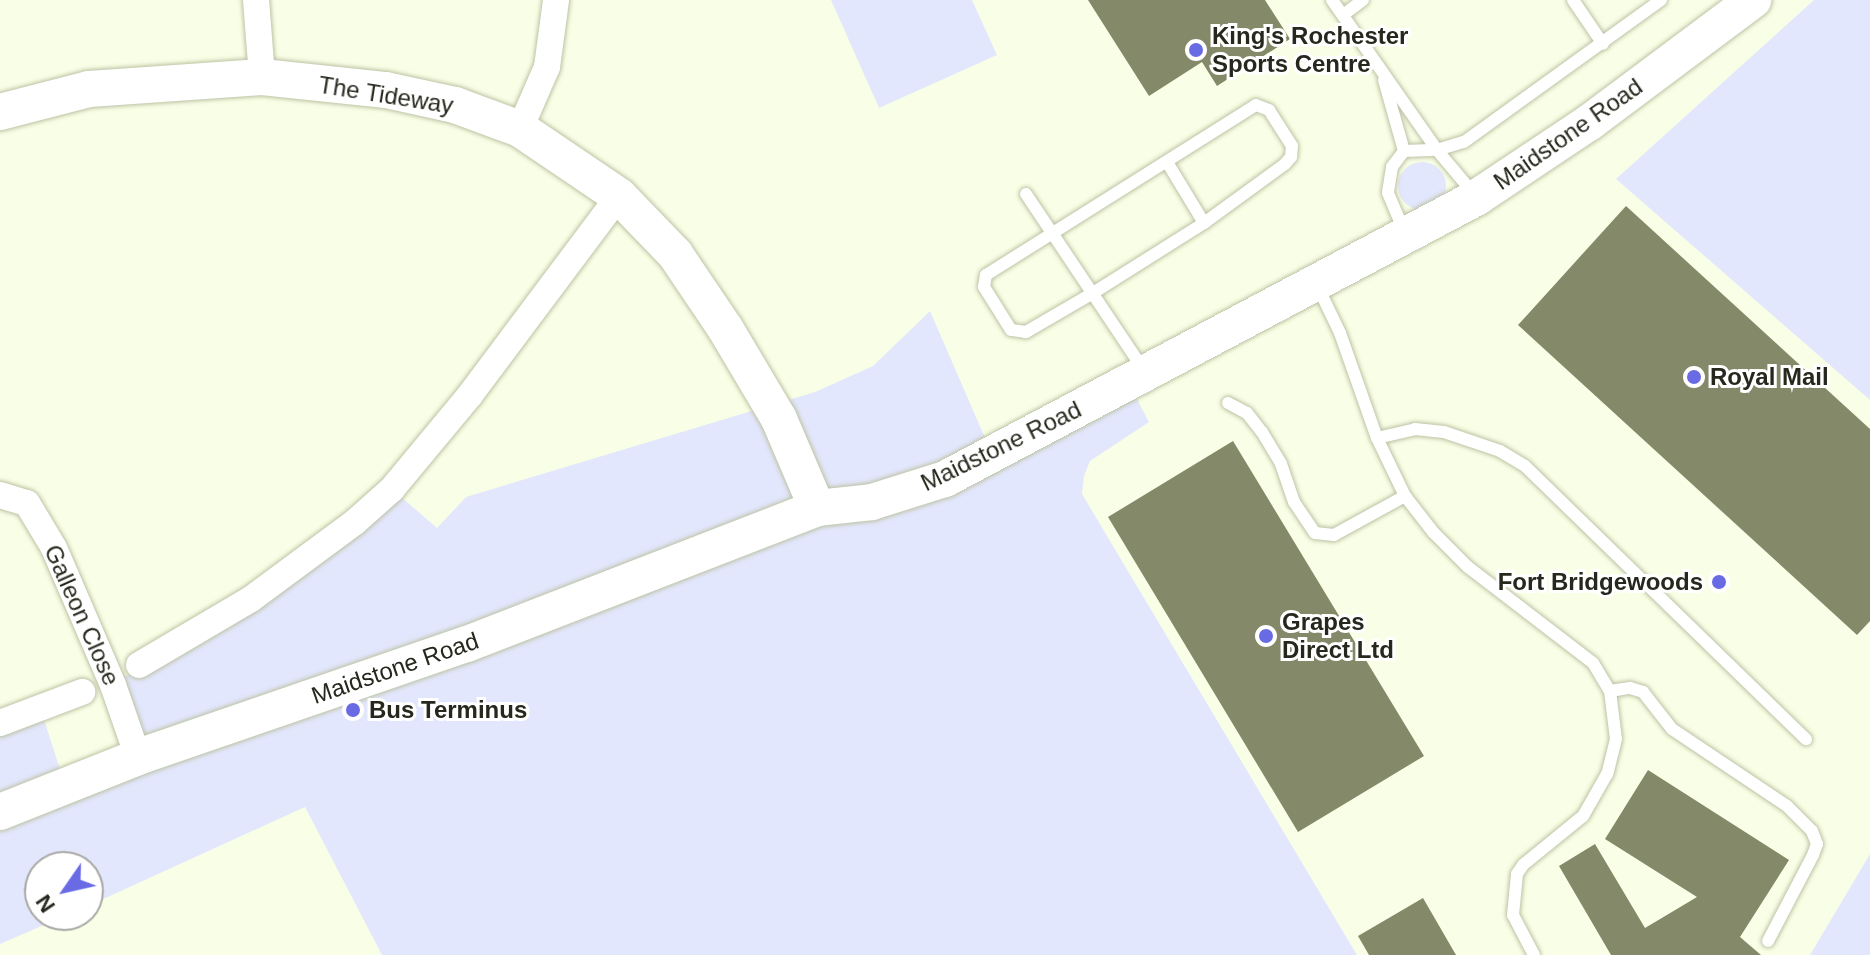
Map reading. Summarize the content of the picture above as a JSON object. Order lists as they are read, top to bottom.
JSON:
{
  "streets": {
    "main road": ["The Tideway", "Maidstone Road"],
    "street": ["Galleon Close"]
  },
  "crossings": [
    ["The Tideway", "Maidstone Road"],
    ["Maidstone Road", "Galleon Close"]
  ],
  "places": [
    "King's Rochester Sports Centre",
    "Royal Mail",
    "Fort Bridgewoods",
    "Grapes Direct Ltd",
    "Bus Terminus"
  ],
  "north": "bottom left"
}
